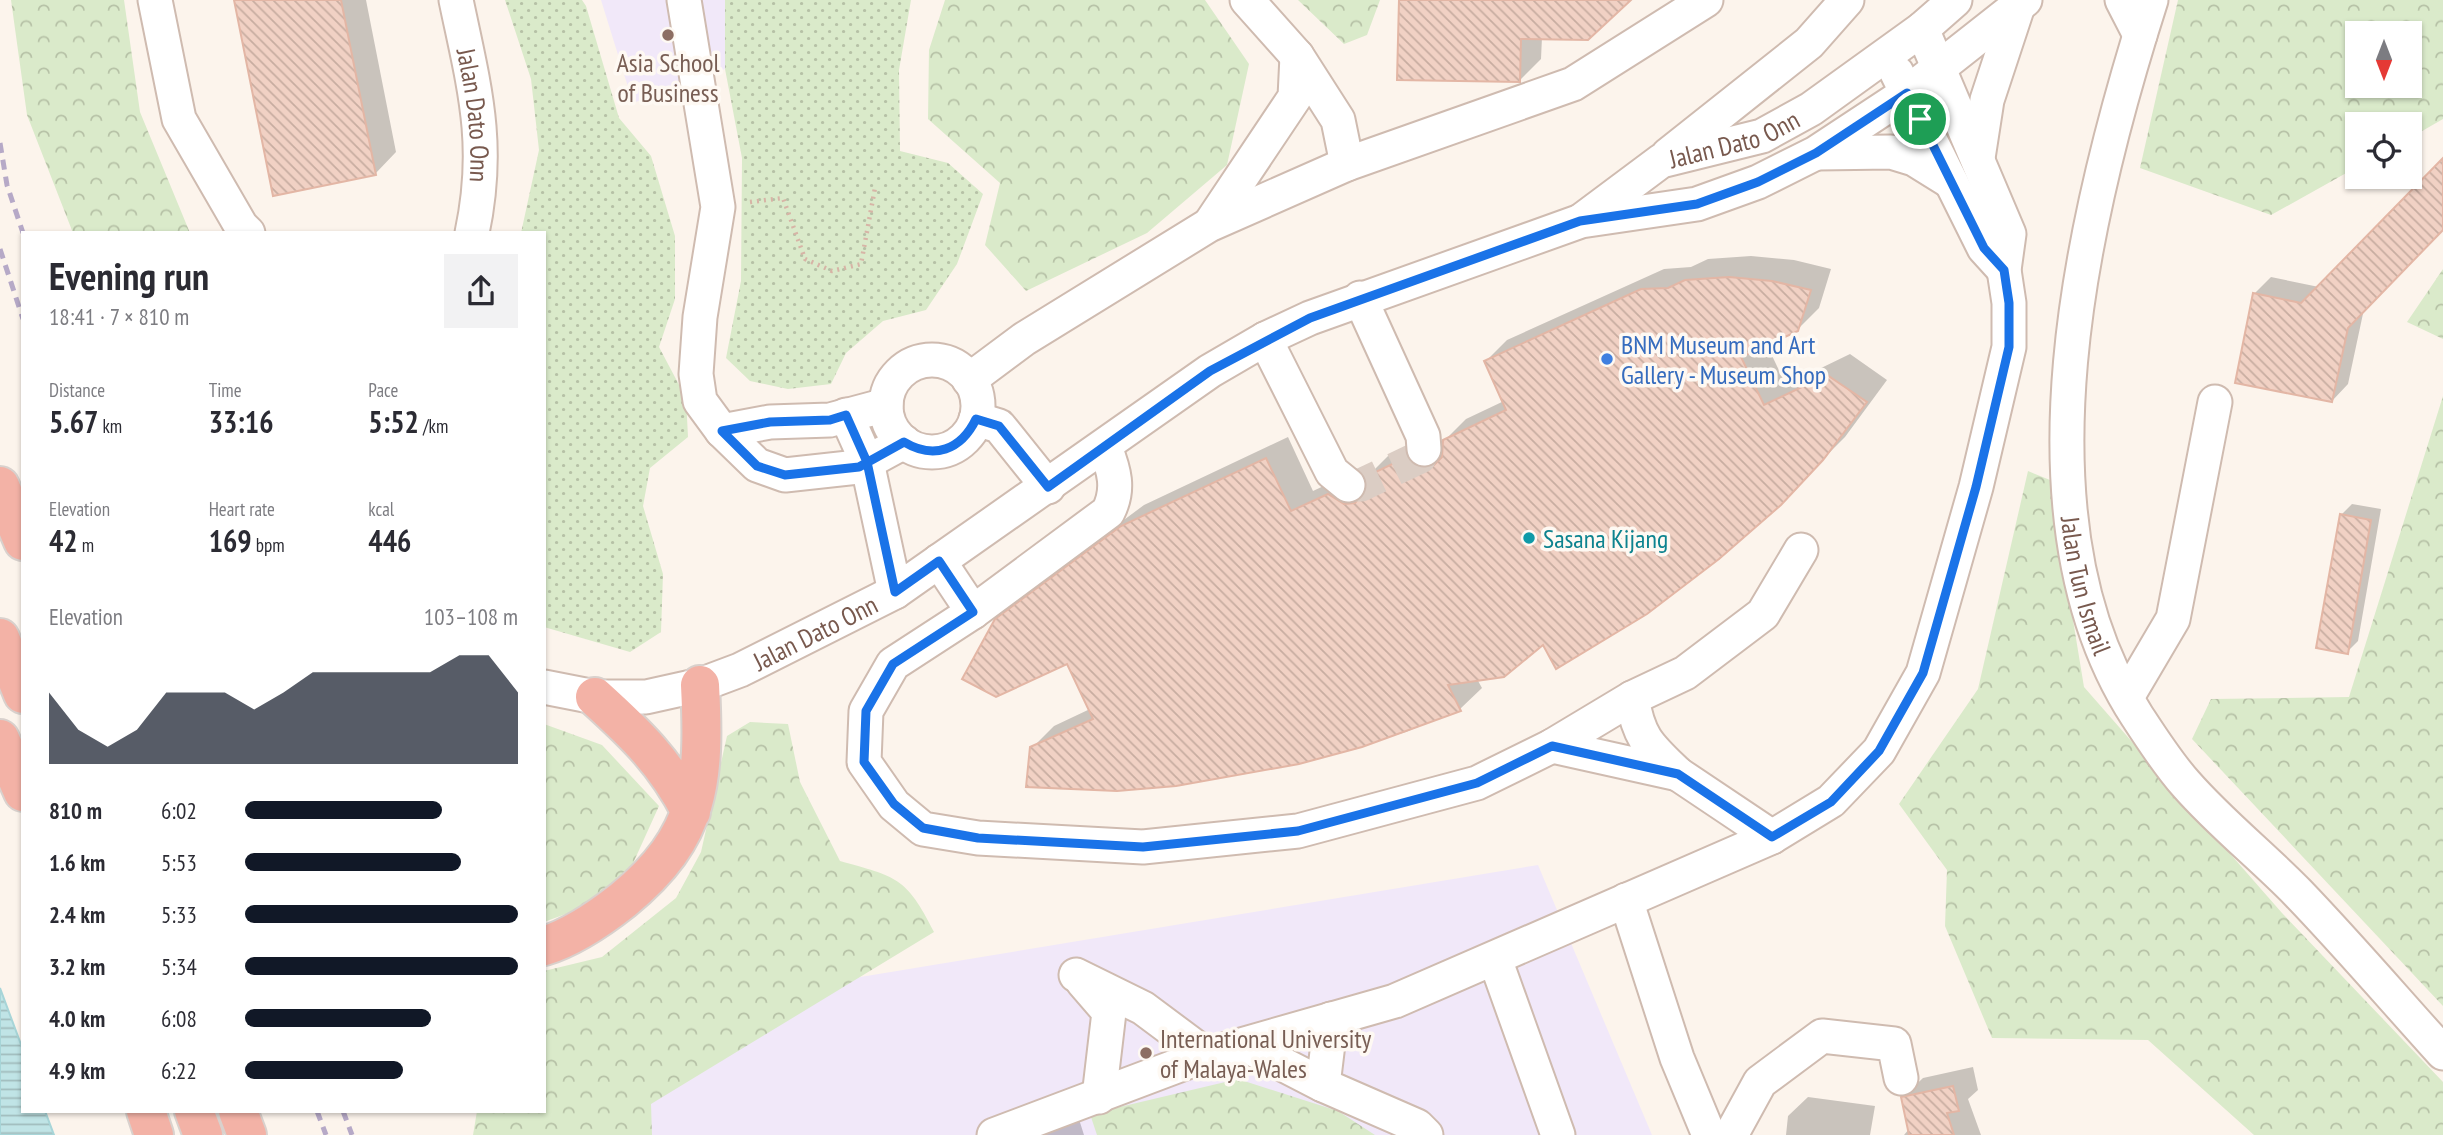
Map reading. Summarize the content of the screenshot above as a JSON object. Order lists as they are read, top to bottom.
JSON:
{
  "streets": {
    "street": ["Jalan Dato Onn", "Jalan Tun Ismail"]
  },
  "places": [
    "Asia School of Business",
    "BNM Museum and Art Gallery - Museum Shop",
    "Sasana Kijang",
    "International University of Malaya-Wales"
  ],
  "north": "bottom",
  "page": {
    "heading": ["Evening run", "18:41 · 7 × 810 m"],
    "stats": [
      ["Distance", "5.67 km"],
      ["Time", "33:16"],
      ["Pace", "5:52 /km"],
      ["Elevation", "42 m"],
      ["Heart rate", "169 bpm"],
      ["kcal", "446"]
    ],
    "chart": ["Elevation", "103–108 m"],
    "list": [
      {
        "name": "810 m",
        "note": "6:02"
      },
      {
        "name": "1.6 km",
        "note": "5:53"
      },
      {
        "name": "2.4 km",
        "note": "5:33"
      },
      {
        "name": "3.2 km",
        "note": "5:34"
      },
      {
        "name": "4.0 km",
        "note": "6:08"
      },
      {
        "name": "4.9 km",
        "note": "6:22"
      }
    ]
  }
}
